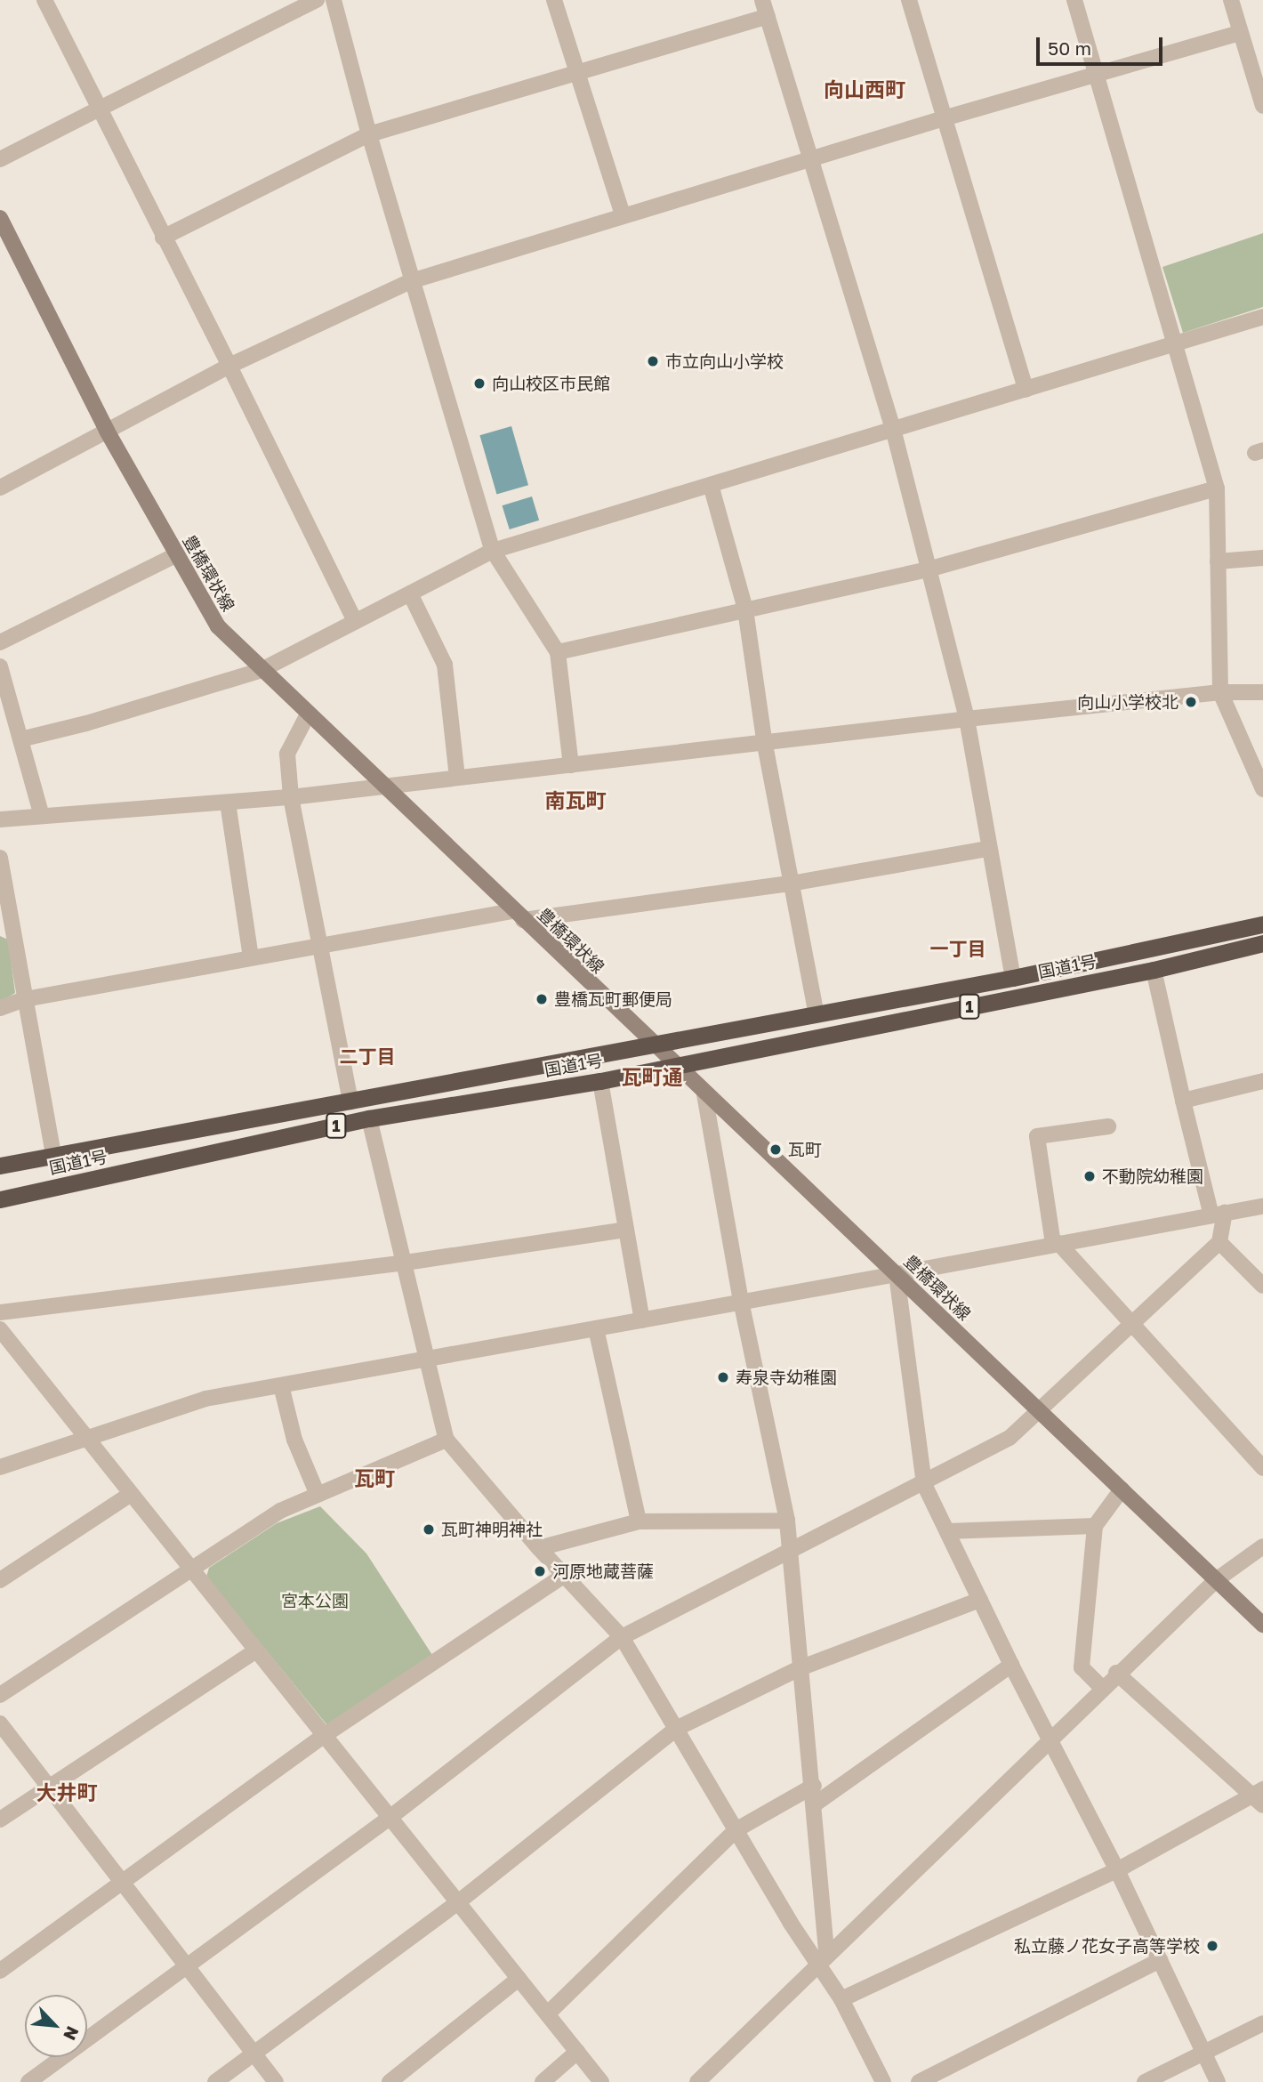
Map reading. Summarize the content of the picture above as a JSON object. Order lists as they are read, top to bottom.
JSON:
{
  "streets": {
    "highway": ["国道1号", "1"],
    "main road": ["豊橋環状線"]
  },
  "crossings": [
    ["豊橋環状線", "国道1号"]
  ],
  "districts": [
    "向山西町",
    "南瓦町",
    "一丁目",
    "二丁目",
    "瓦町通",
    "瓦町",
    "大井町"
  ],
  "parks": ["宮本公園"],
  "places": [
    "市立向山小学校",
    "向山校区市民館",
    "向山小学校北",
    "豊橋瓦町郵便局",
    "瓦町",
    "不動院幼稚園",
    "寿泉寺幼稚園",
    "瓦町神明神社",
    "河原地蔵菩薩",
    "私立藤ノ花女子高等学校"
  ],
  "scale_bar": "50 m",
  "north": "bottom right"
}
